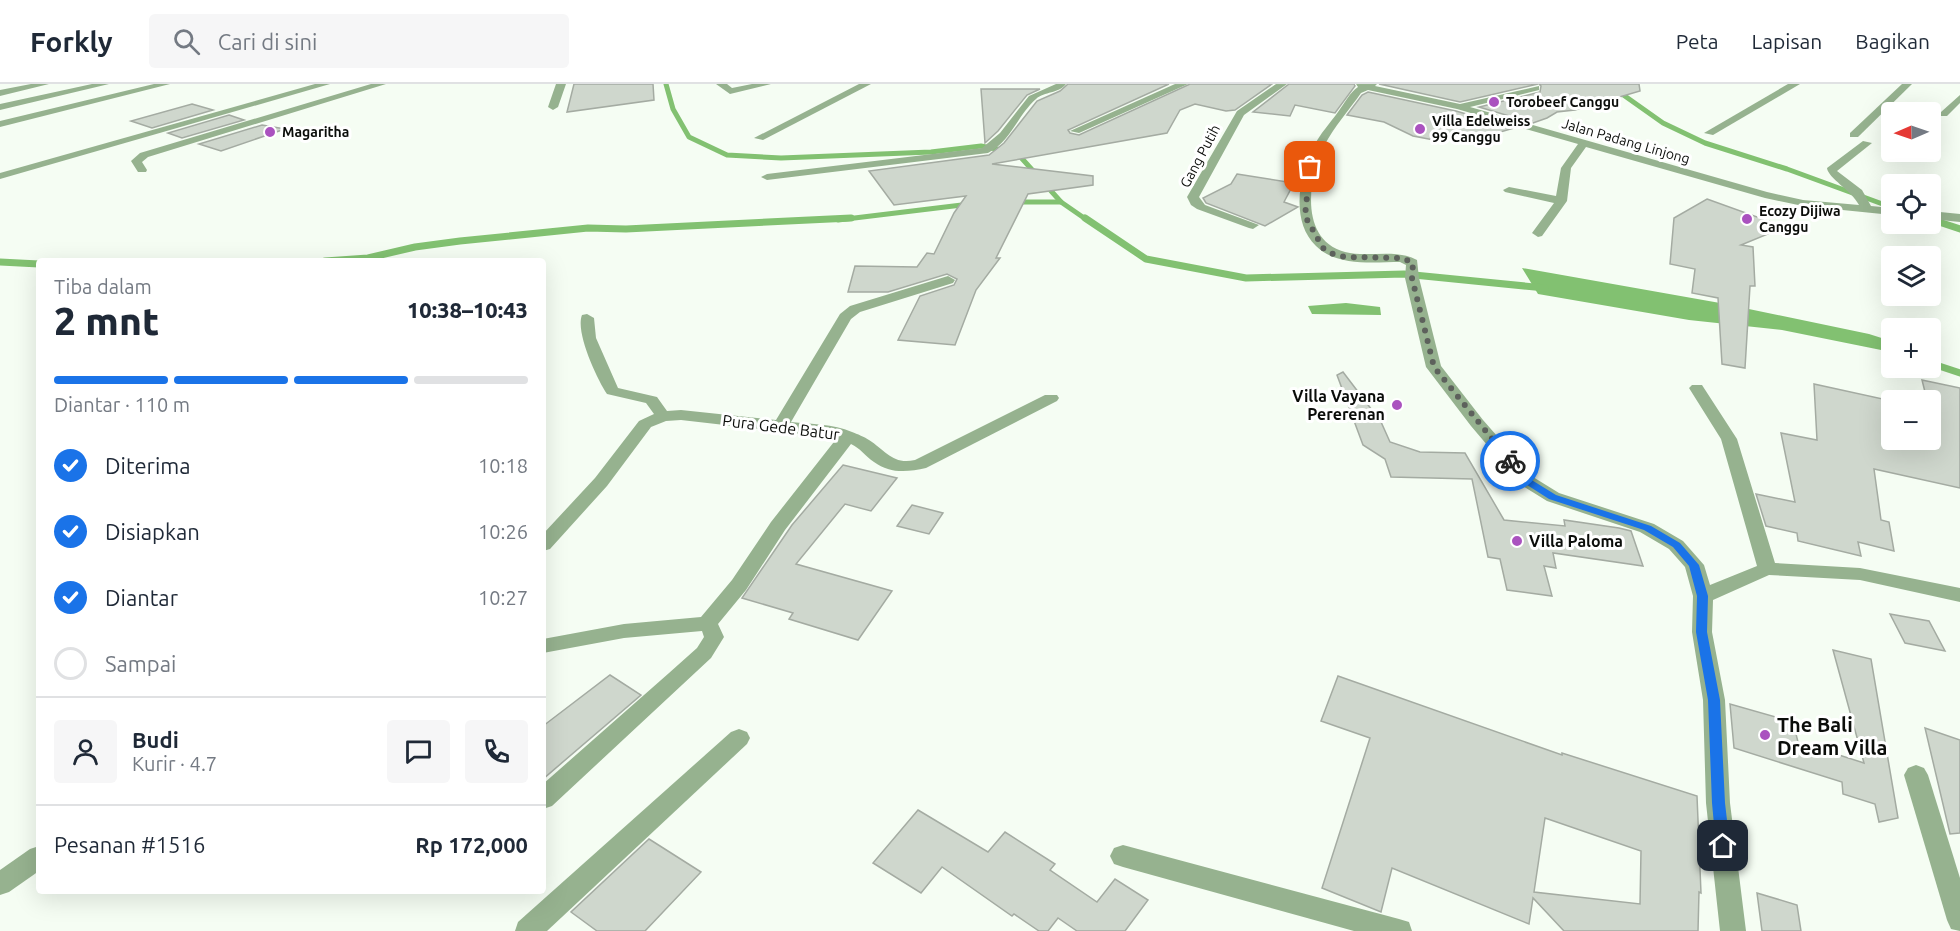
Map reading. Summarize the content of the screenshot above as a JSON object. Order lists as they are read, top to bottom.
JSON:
{
  "streets": {
    "street": ["Jalan Padang Linjong", "Gang Putih", "Pura Gede Batur"]
  },
  "places": [
    "Torobeef Canggu",
    "Villa Edelweiss 99 Canggu",
    "Magaritha",
    "Ecozy Dijiwa Canggu",
    "Villa Vayana Pererenan",
    "Villa Paloma",
    "The Bali Dream Villa"
  ],
  "north": "left",
  "page": {
    "header": "Forkly",
    "search": "Cari di sini",
    "nav": ["Peta", "Lapisan", "Bagikan"],
    "map_buttons": ["+", "−"],
    "heading": ["2 mnt", "Tiba dalam", "10:38–10:43"],
    "panel": [
      "Budi",
      "Kurir · 4.7",
      "Pesanan #1516",
      "Rp 172,000"
    ],
    "bar": "Diantar · 110 m",
    "list": [
      ["Diterima", "10:18"],
      ["Disiapkan", "10:26"],
      ["Diantar", "10:27"],
      "Sampai"
    ]
  }
}
